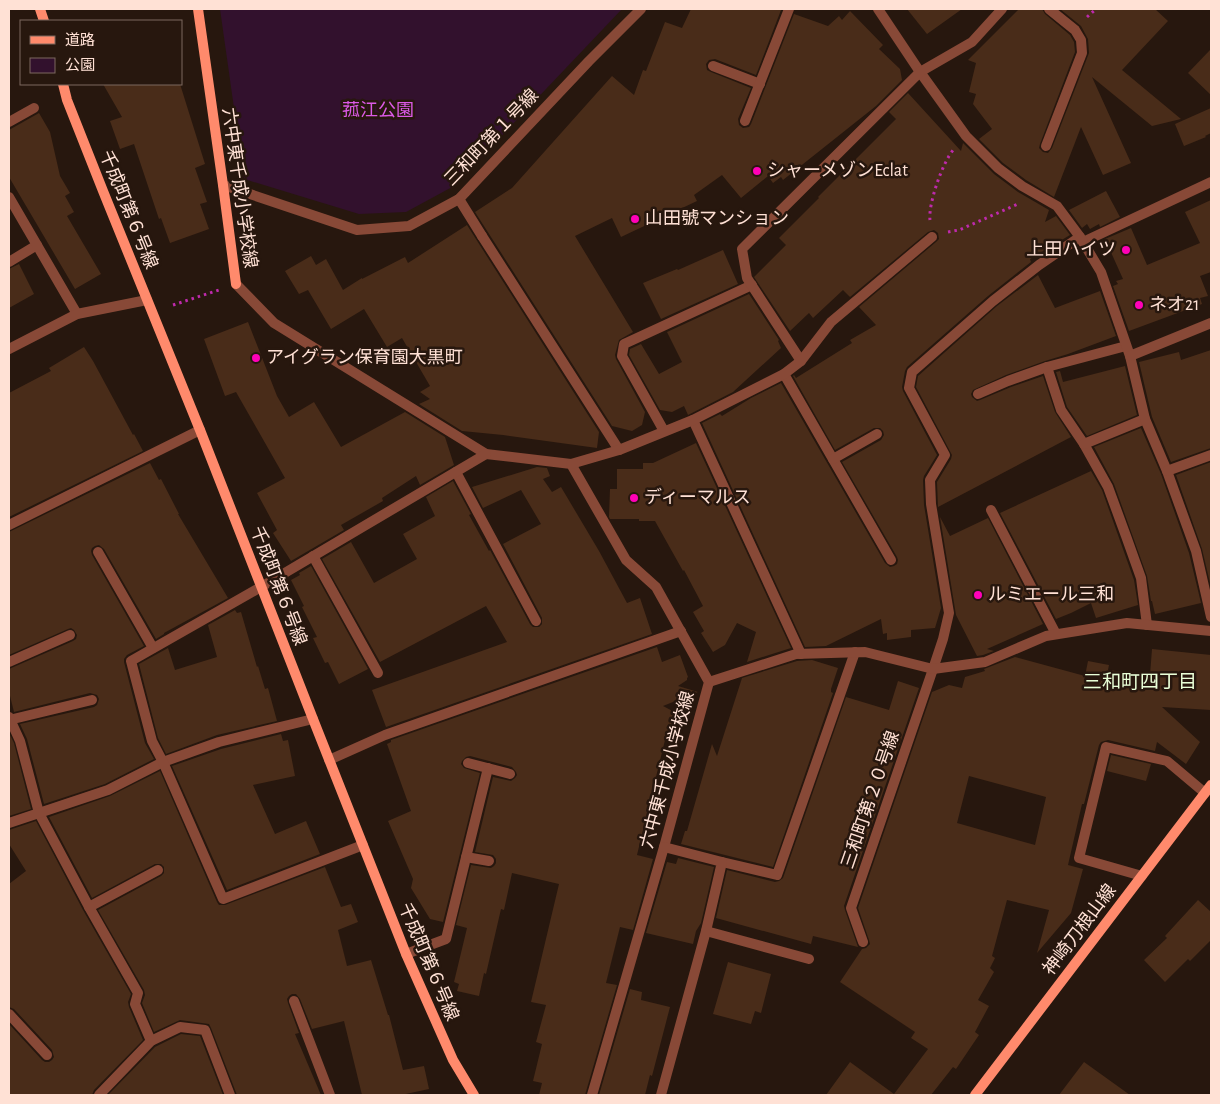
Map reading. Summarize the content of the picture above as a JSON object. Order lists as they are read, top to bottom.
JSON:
{
  "streets": {
    "street": [
      "三和町第１号線",
      "六中東千成小学校線",
      "千成町第６号線",
      "三和町第２０号線",
      "神崎刀根山線"
    ]
  },
  "crossings": [
    ["三和町第１号線", "六中東千成小学校線"]
  ],
  "districts": ["三和町四丁目"],
  "parks": ["菰江公園"],
  "places": [
    "シャーメゾンEclat",
    "山田號マンション",
    "上田ハイツ",
    "ネオ21",
    "アイグラン保育園大黒町",
    "ディーマルス",
    "ルミエール三和"
  ],
  "legend": ["道路", "公園"]
}
